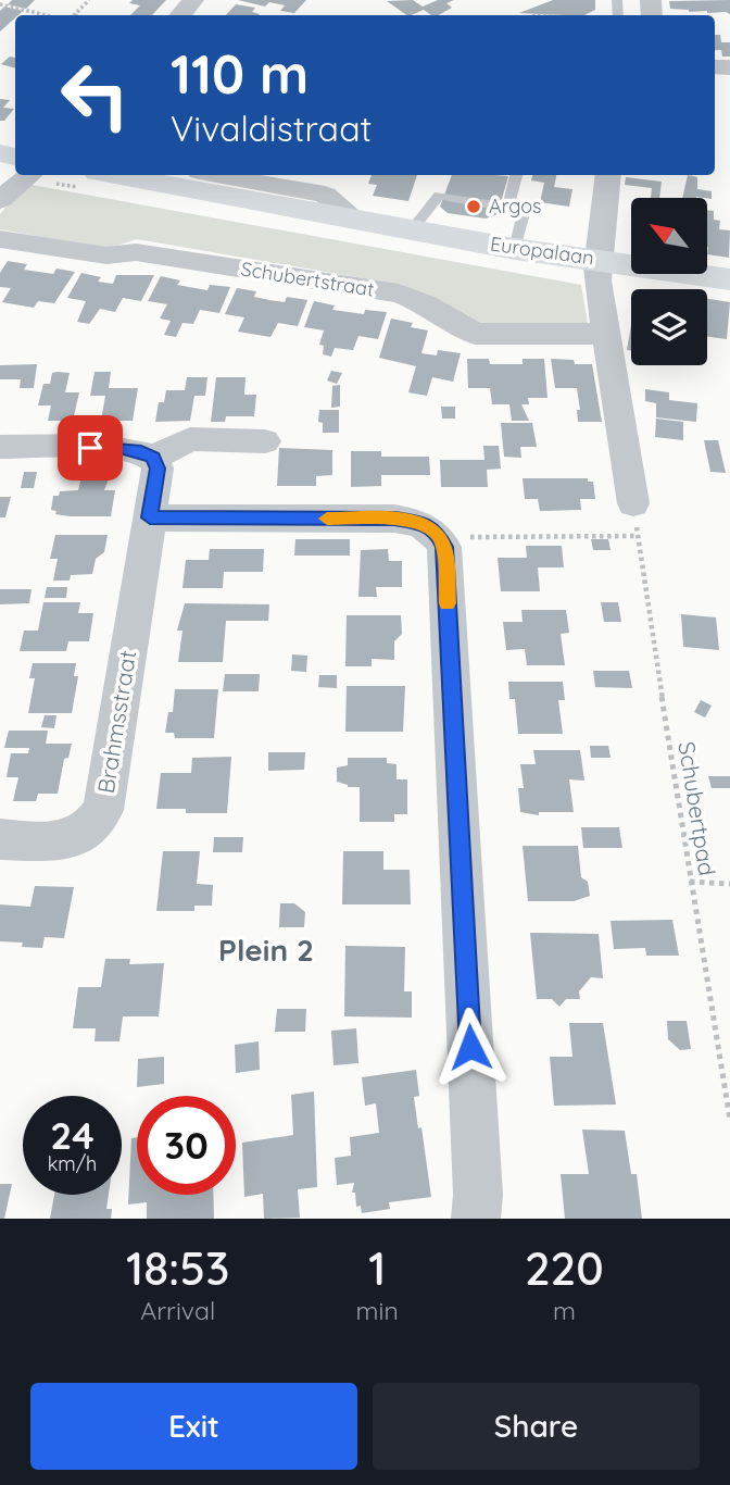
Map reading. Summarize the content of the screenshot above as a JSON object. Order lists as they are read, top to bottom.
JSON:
{
  "streets": {
    "main road": ["Europalaan"],
    "street": ["Schubertstraat", "Brahmsstraat"],
    "path": ["Schubertpad"]
  },
  "districts": ["Plein 2"],
  "places": ["Argos"],
  "north": "top left",
  "page": {
    "turn": ["110 m", "Vivaldistraat"],
    "speed": "24 km/h",
    "limit": "30",
    "eta": [
      "18:53",
      "Arrival",
      "1",
      "min",
      "220",
      "m"
    ],
    "buttons": ["Exit", "Share"]
  }
}
